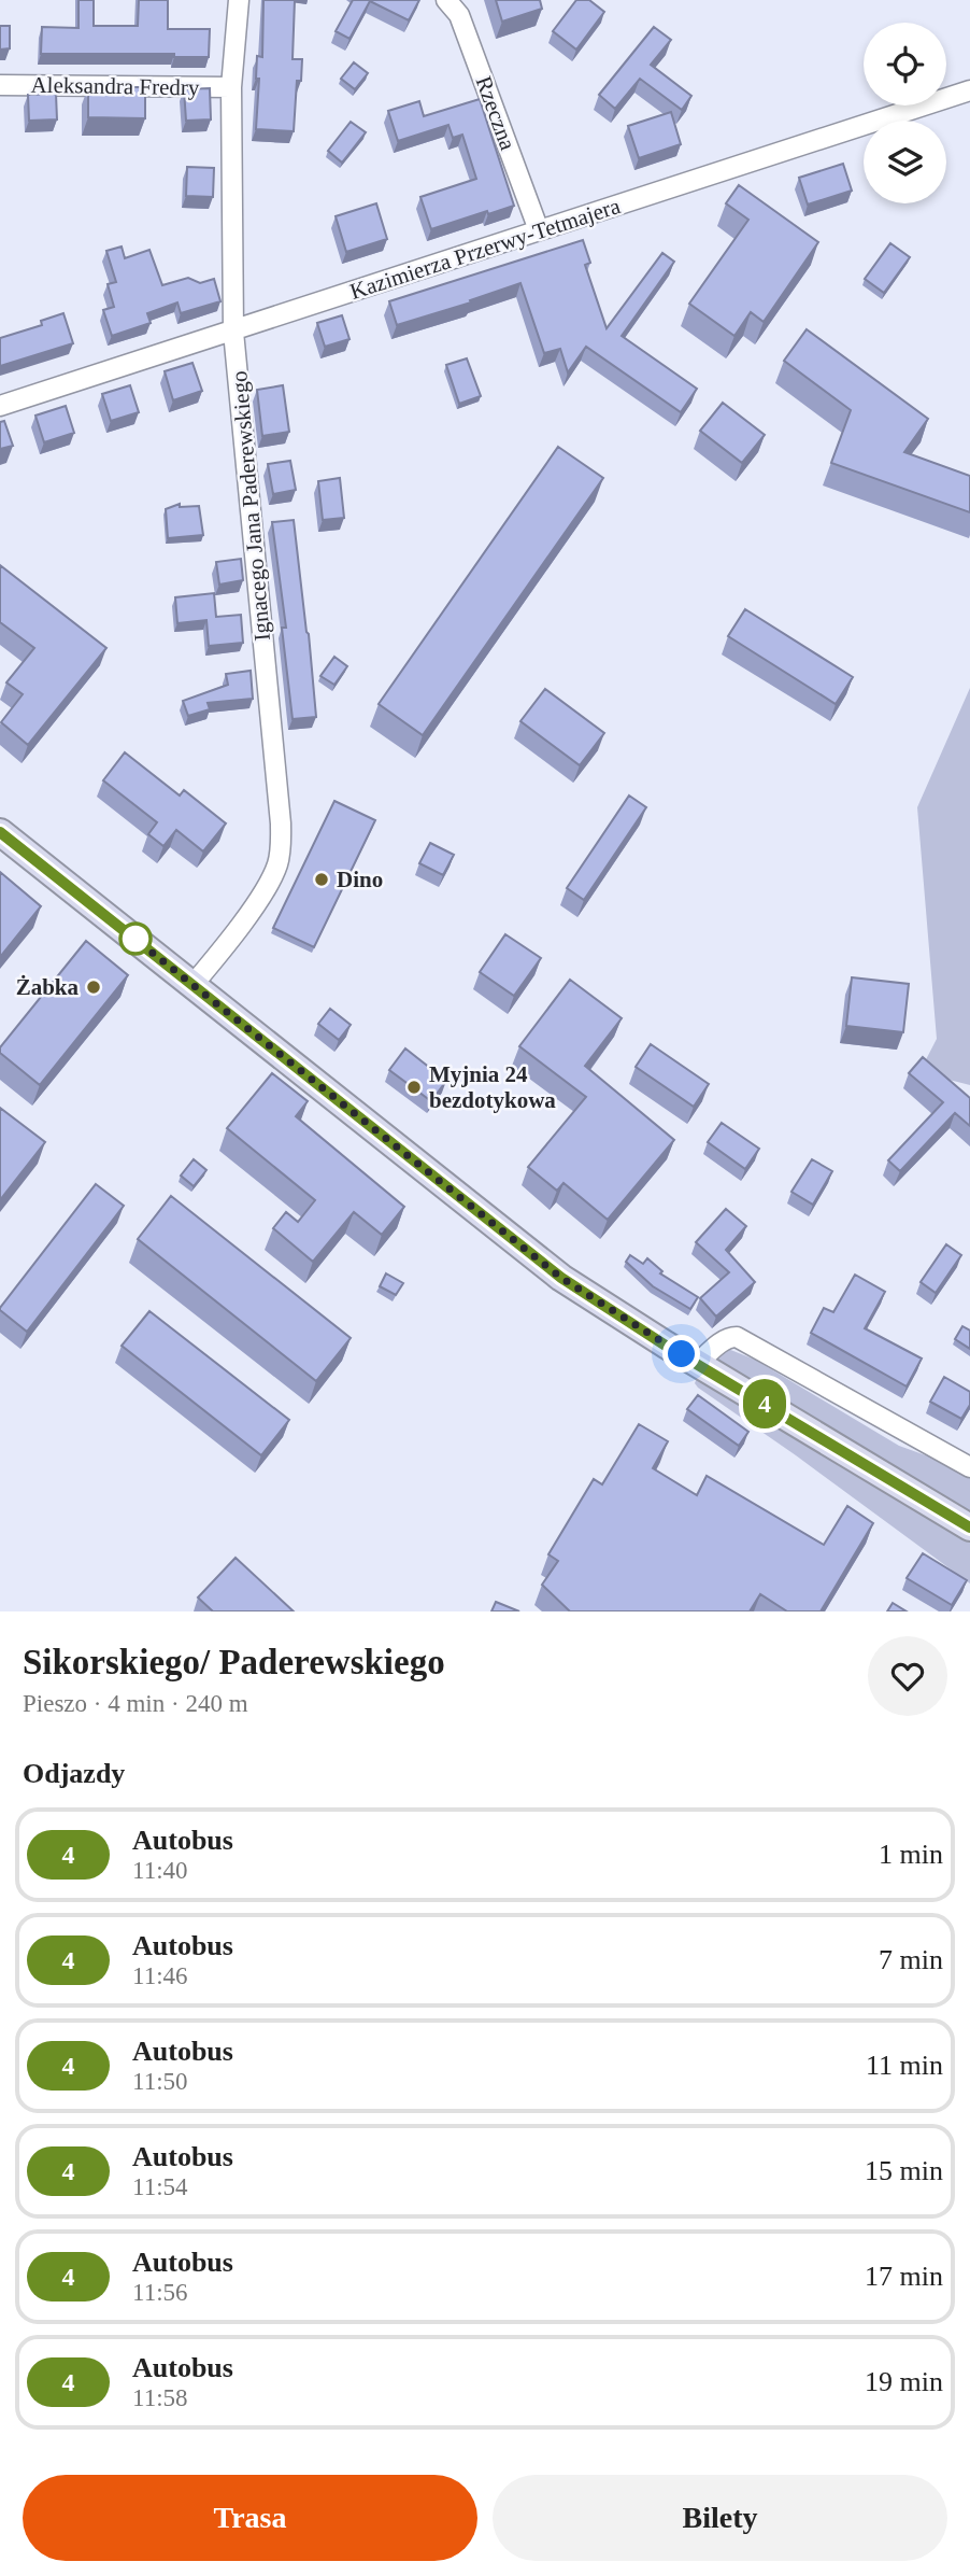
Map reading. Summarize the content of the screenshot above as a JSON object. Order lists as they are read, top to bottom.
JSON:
{
  "streets": {
    "street": [
      "Aleksandra Fredry",
      "Rzeczna",
      "Kazimierza Przerwy-Tetmajera",
      "Ignacego Jana Paderewskiego"
    ]
  },
  "crossings": [
    ["Aleksandra Fredry", "Ignacego Jana Paderewskiego"],
    ["Rzeczna", "Kazimierza Przerwy-Tetmajera"],
    ["Kazimierza Przerwy-Tetmajera", "Ignacego Jana Paderewskiego"]
  ],
  "places": ["Dino", "Żabka", "Myjnia 24 bezdotykowa"],
  "lines": ["bus line 4"],
  "page": {
    "on_map": "4",
    "heading": [
      ["Sikorskiego/ Paderewskiego", "Pieszo · 4 min · 240 m"],
      "Odjazdy"
    ],
    "list": [
      {
        "mark": "4",
        "name": "Autobus",
        "note": "11:40",
        "value": "1 min"
      },
      {
        "mark": "4",
        "name": "Autobus",
        "note": "11:46",
        "value": "7 min"
      },
      {
        "mark": "4",
        "name": "Autobus",
        "note": "11:50",
        "value": "11 min"
      },
      {
        "mark": "4",
        "name": "Autobus",
        "note": "11:54",
        "value": "15 min"
      },
      {
        "mark": "4",
        "name": "Autobus",
        "note": "11:56",
        "value": "17 min"
      },
      {
        "mark": "4",
        "name": "Autobus",
        "note": "11:58",
        "value": "19 min"
      }
    ],
    "buttons": ["Trasa", "Bilety"]
  }
}
